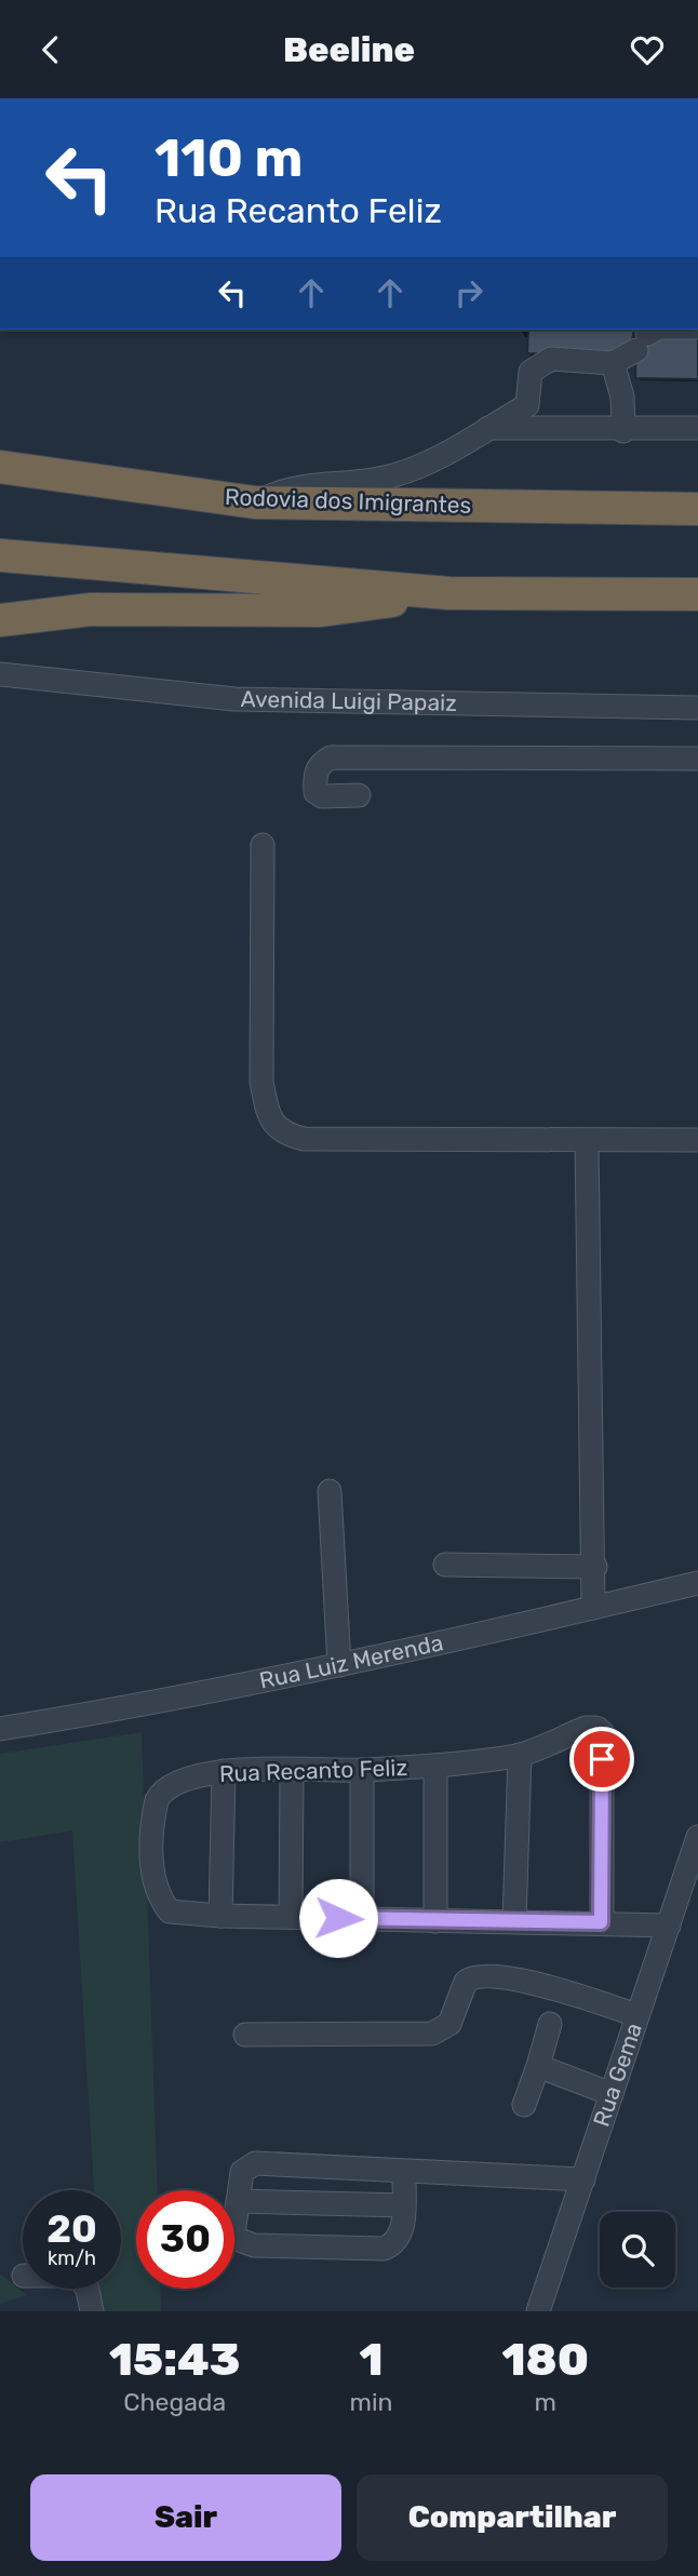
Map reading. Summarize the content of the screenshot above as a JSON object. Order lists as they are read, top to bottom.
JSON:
{
  "streets": {
    "highway": ["Rodovia dos Imigrantes"],
    "street": [
      "Avenida Luigi Papaiz",
      "Rua Luiz Merenda",
      "Rua Recanto Feliz",
      "Rua Gema"
    ]
  },
  "crossings": [
    ["Rua Recanto Feliz", "Rua Gema"]
  ],
  "page": {
    "header": "Beeline",
    "turn": ["110 m", "Rua Recanto Feliz"],
    "speed": "20 km/h",
    "limit": "30",
    "eta": [
      "15:43",
      "Chegada",
      "1",
      "min",
      "180",
      "m"
    ],
    "buttons": ["Sair", "Compartilhar"]
  }
}
